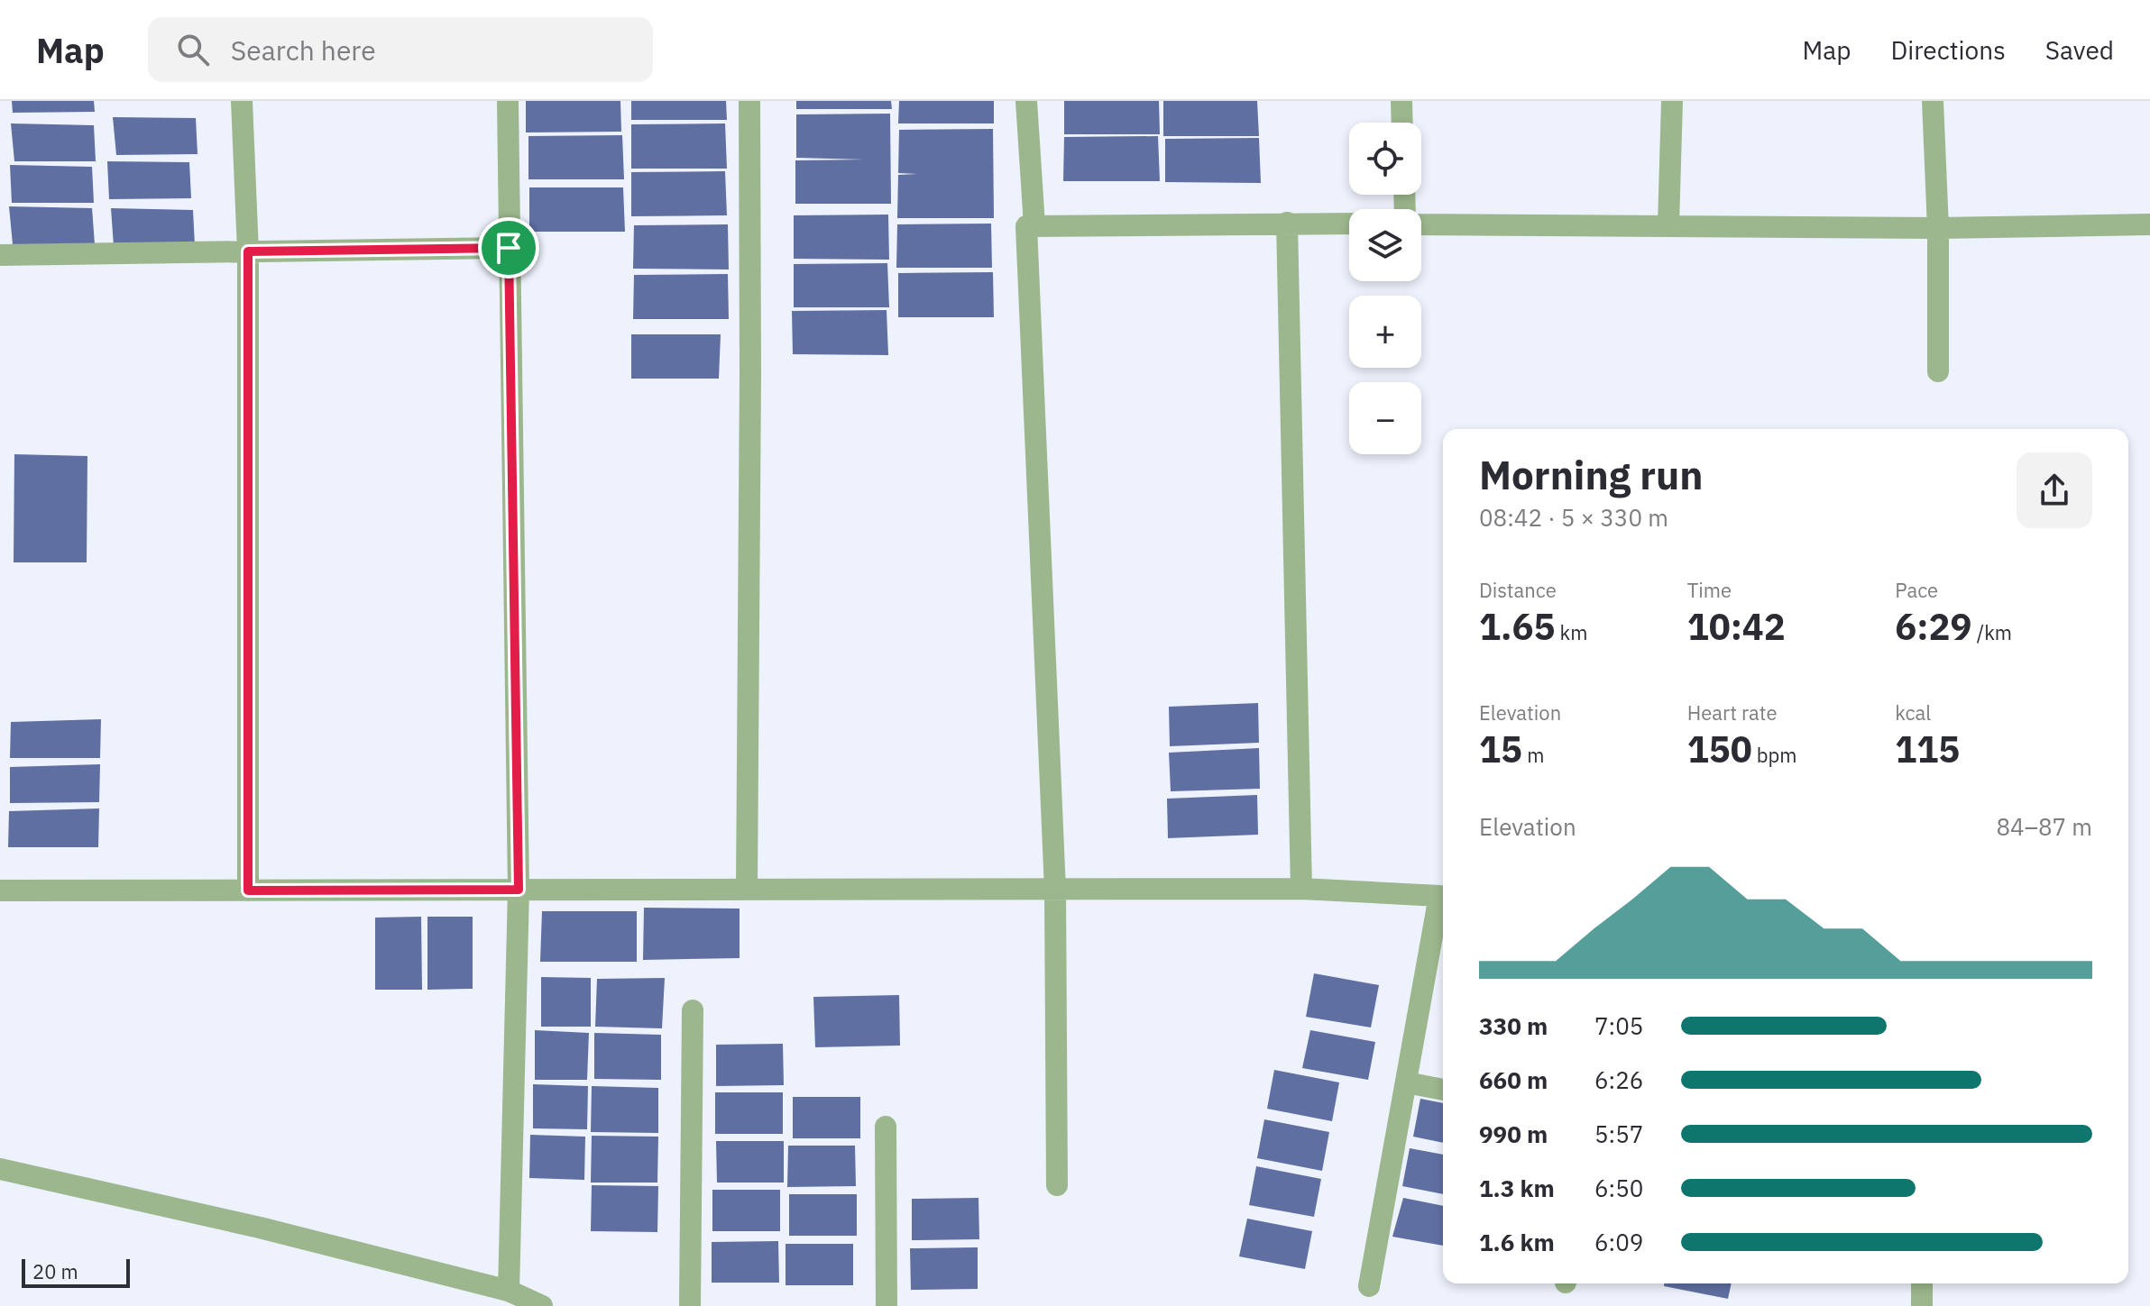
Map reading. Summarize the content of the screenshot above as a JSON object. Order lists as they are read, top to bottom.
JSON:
{
  "scale_bar": "20 m",
  "page": {
    "header": "Map",
    "search": "Search here",
    "nav": ["Map", "Directions", "Saved"],
    "map_buttons": ["+", "−"],
    "heading": ["Morning run", "08:42 · 5 × 330 m"],
    "stats": [
      ["Distance", "1.65 km"],
      ["Time", "10:42"],
      ["Pace", "6:29 /km"],
      ["Elevation", "15 m"],
      ["Heart rate", "150 bpm"],
      ["kcal", "115"]
    ],
    "chart": ["Elevation", "84–87 m"],
    "list": [
      {
        "name": "330 m",
        "note": "7:05"
      },
      {
        "name": "660 m",
        "note": "6:26"
      },
      {
        "name": "990 m",
        "note": "5:57"
      },
      {
        "name": "1.3 km",
        "note": "6:50"
      },
      {
        "name": "1.6 km",
        "note": "6:09"
      }
    ],
    "scale": "20 m"
  }
}
